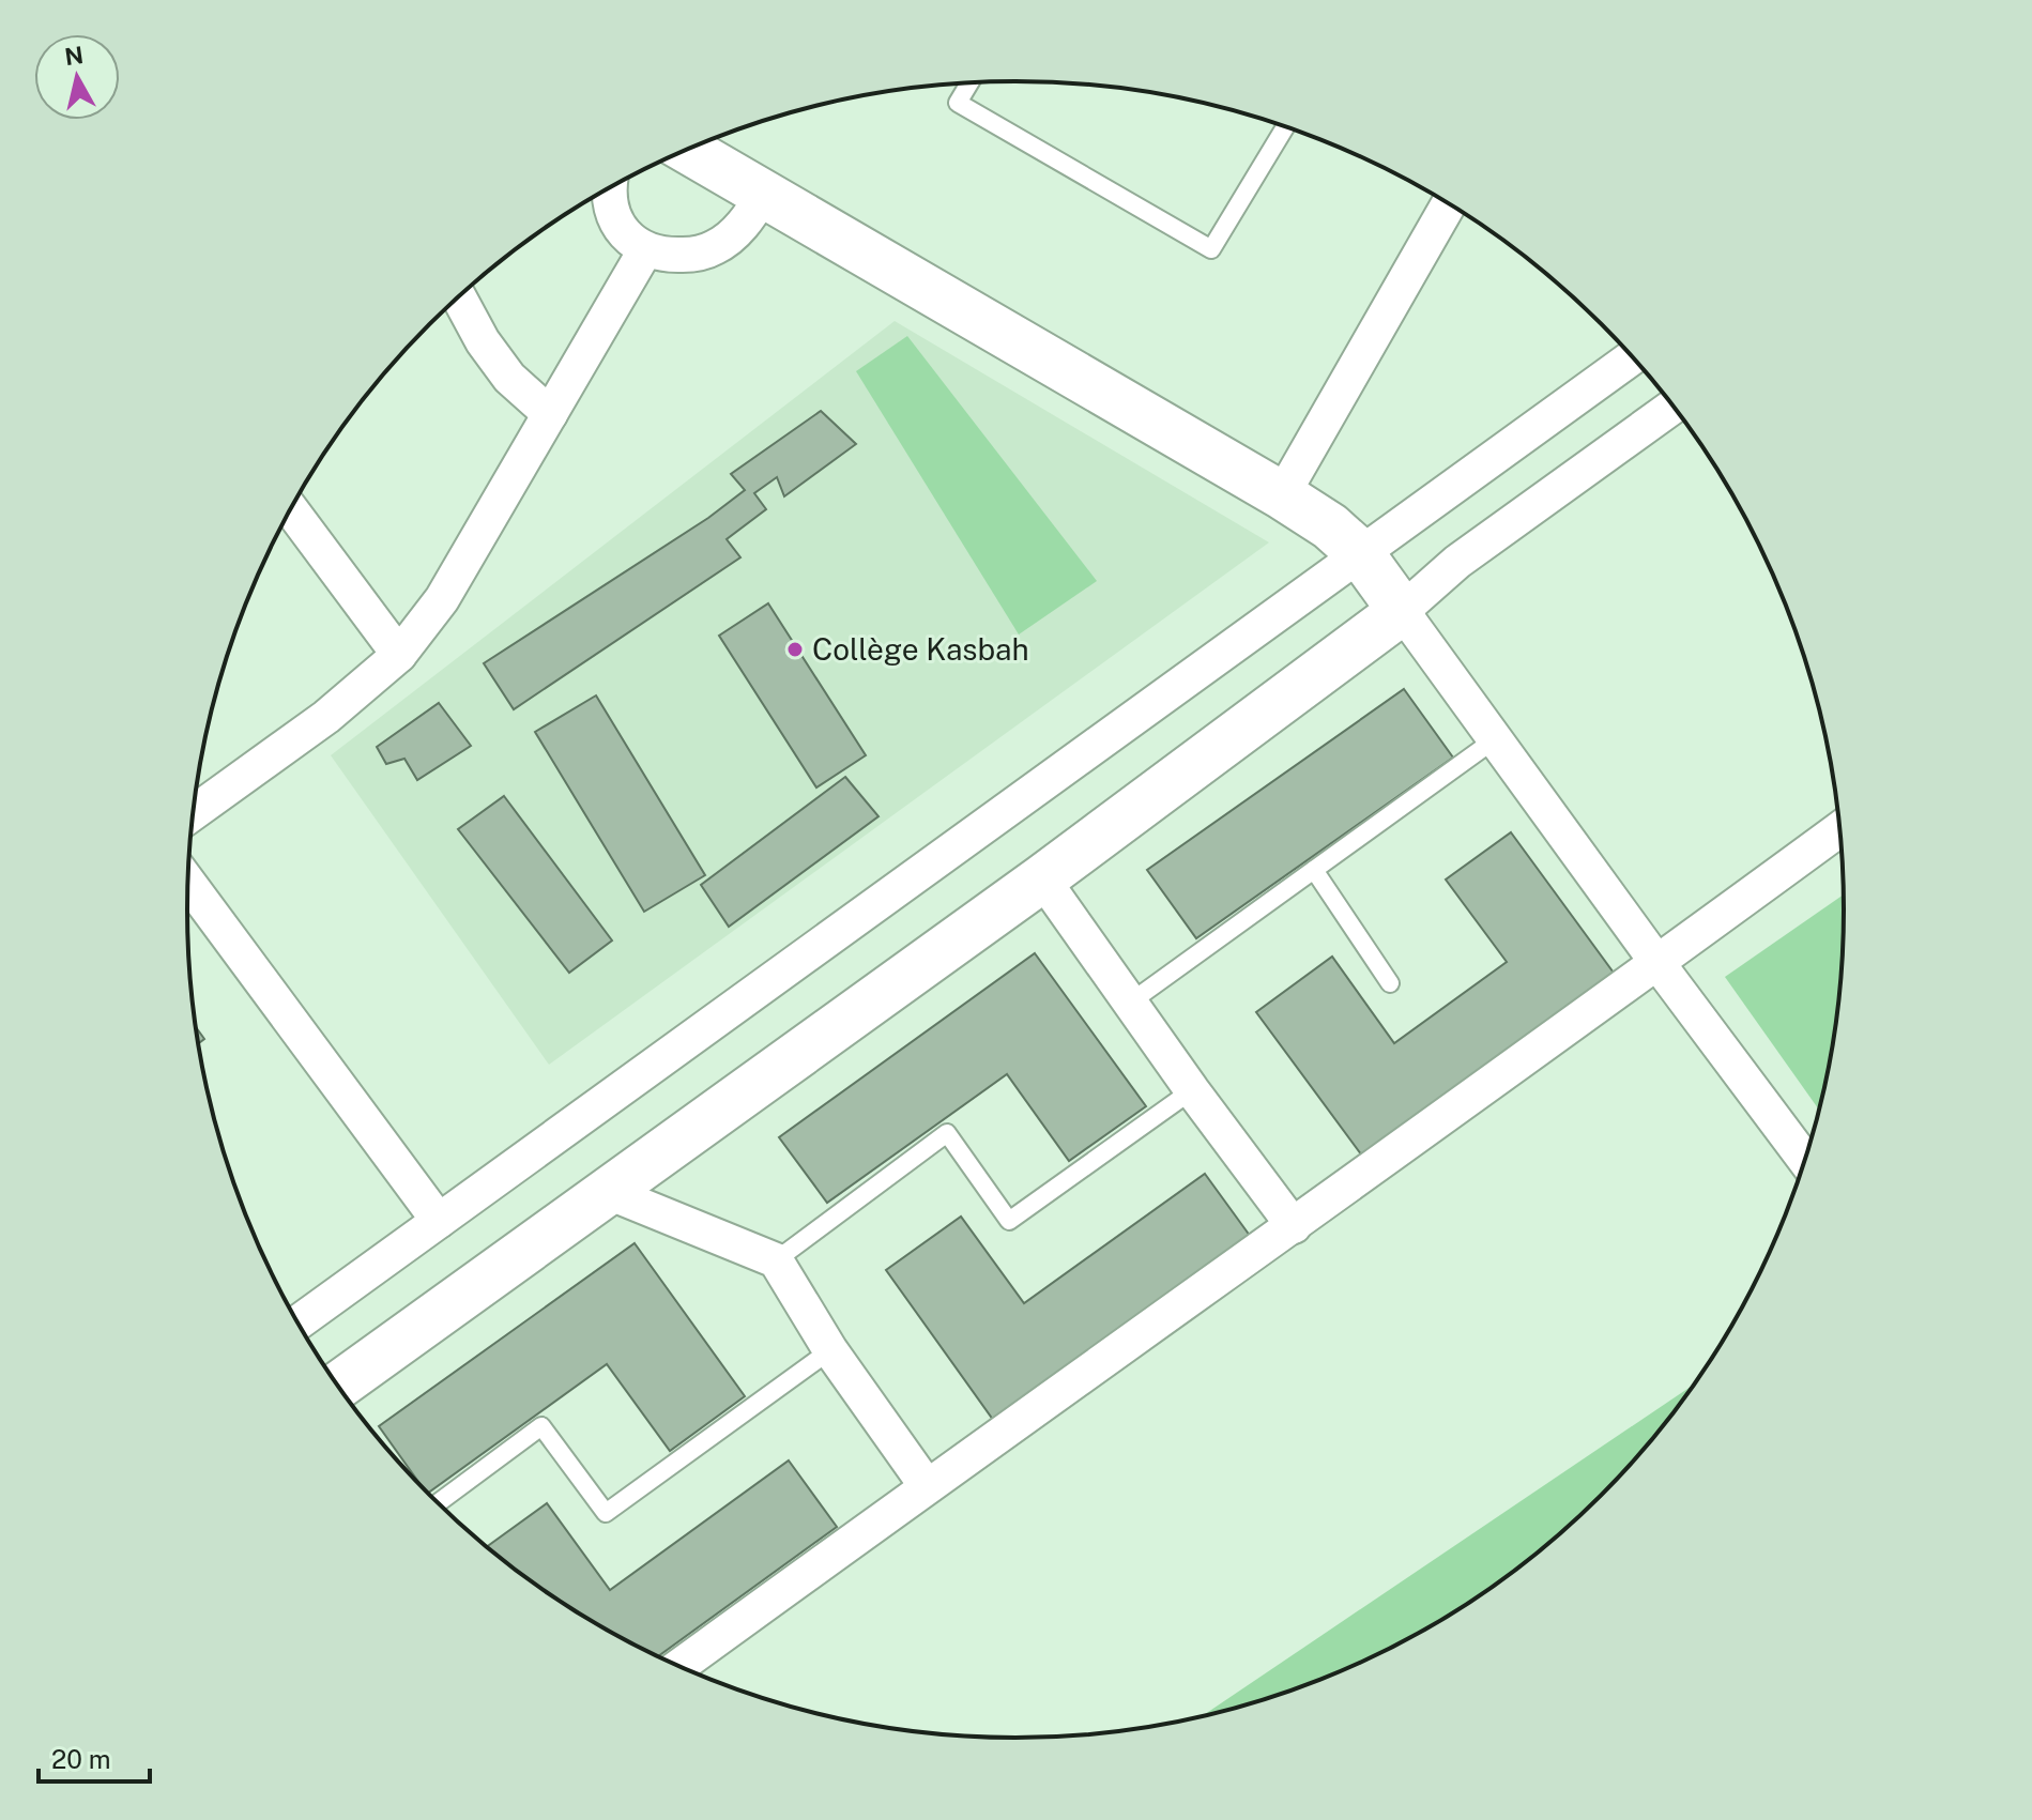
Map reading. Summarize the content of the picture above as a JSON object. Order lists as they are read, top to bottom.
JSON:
{
  "places": ["Collège Kasbah"],
  "scale_bar": "20 m",
  "north": "top"
}
